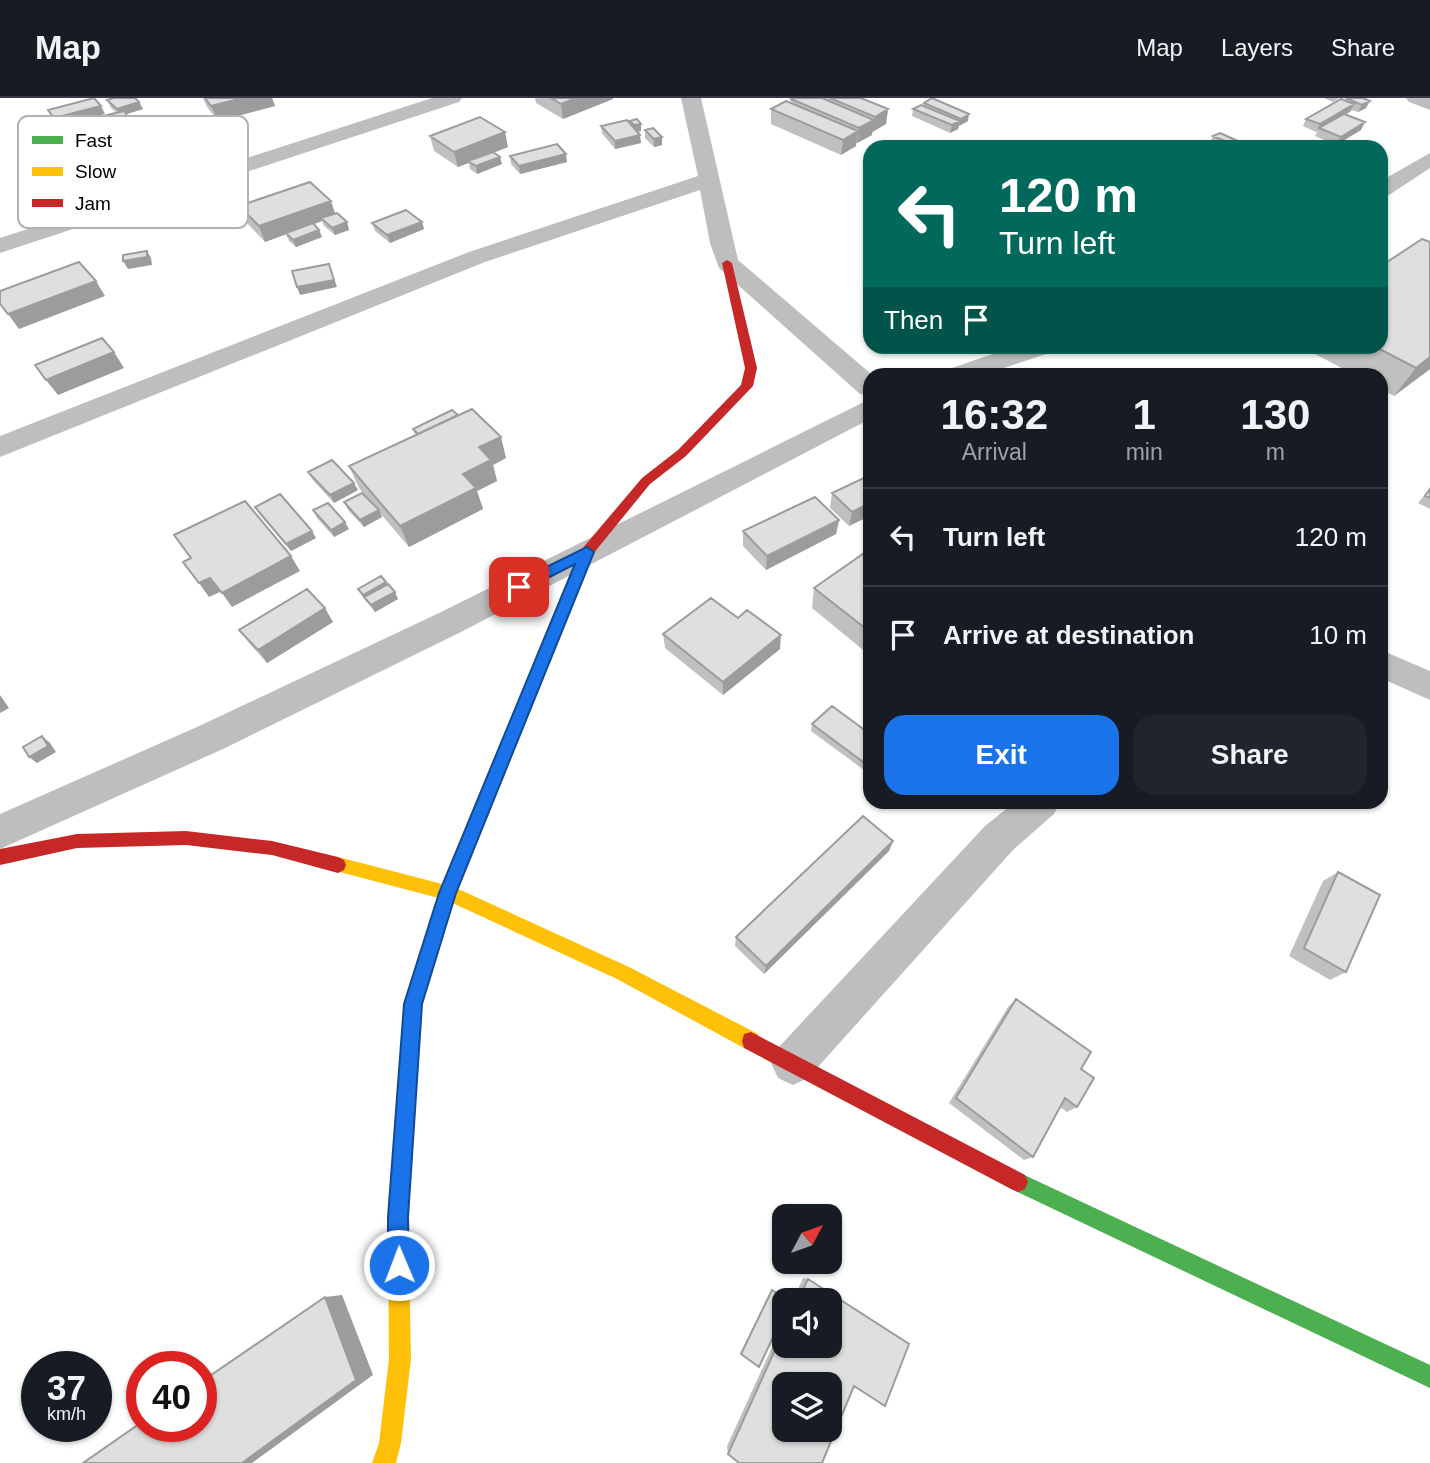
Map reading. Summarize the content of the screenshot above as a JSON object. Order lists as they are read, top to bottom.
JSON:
{
  "legend": ["Fast", "Slow", "Jam"],
  "north": "top right",
  "page": {
    "header": "Map",
    "nav": ["Map", "Layers", "Share"],
    "turn": ["120 m", "Turn left"],
    "then": "Then",
    "eta": [
      "16:32",
      "Arrival",
      "1",
      "min",
      "130",
      "m"
    ],
    "list": [
      {
        "name": "Turn left",
        "value": "120 m"
      },
      {
        "name": "Arrive at destination",
        "value": "10 m"
      }
    ],
    "buttons": ["Exit", "Share"],
    "speed": "37 km/h",
    "limit": "40"
  }
}
